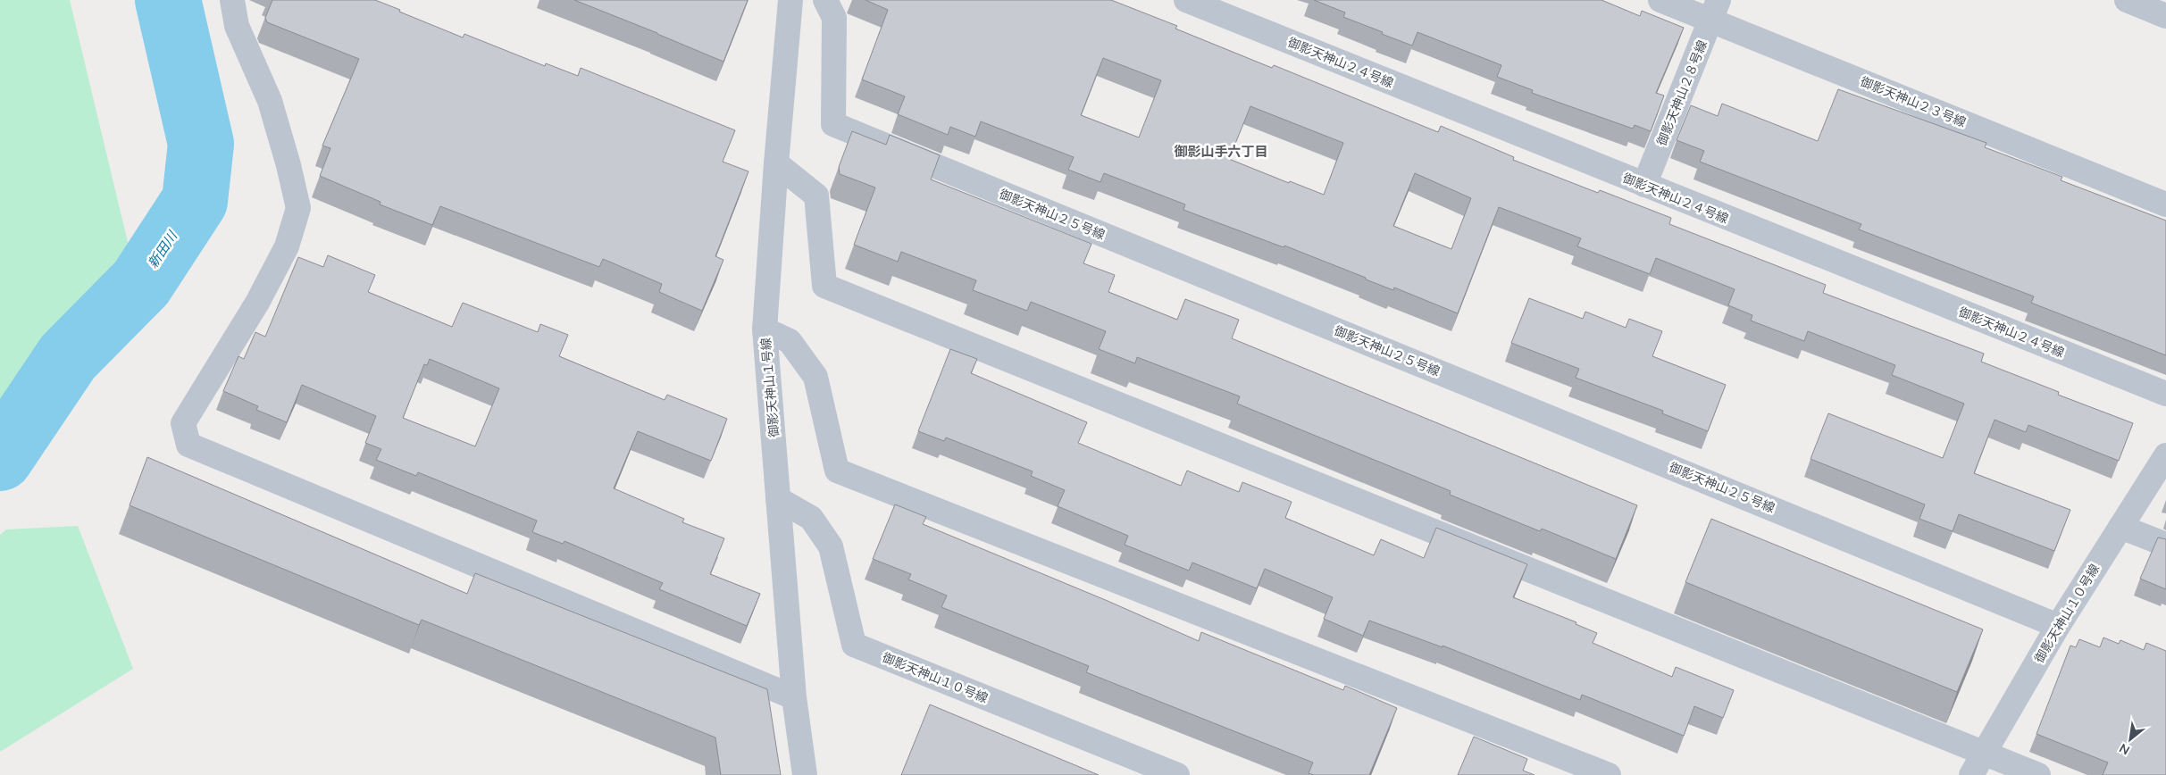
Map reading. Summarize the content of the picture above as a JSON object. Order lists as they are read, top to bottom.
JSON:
{
  "streets": {
    "street": [
      "御影天神山２４号線",
      "御影天神山２８号線",
      "御影天神山２３号線",
      "御影天神山２５号線",
      "御影天神山１号線",
      "御影天神山１０号線"
    ]
  },
  "crossings": [
    ["御影天神山２４号線", "御影天神山２８号線"],
    ["御影天神山２８号線", "御影天神山２３号線"],
    ["御影天神山２５号線", "御影天神山１０号線"],
    ["御影天神山１号線", "御影天神山１０号線"]
  ],
  "districts": ["御影山手六丁目"],
  "water": ["新田川"],
  "north": "bottom left"
}
